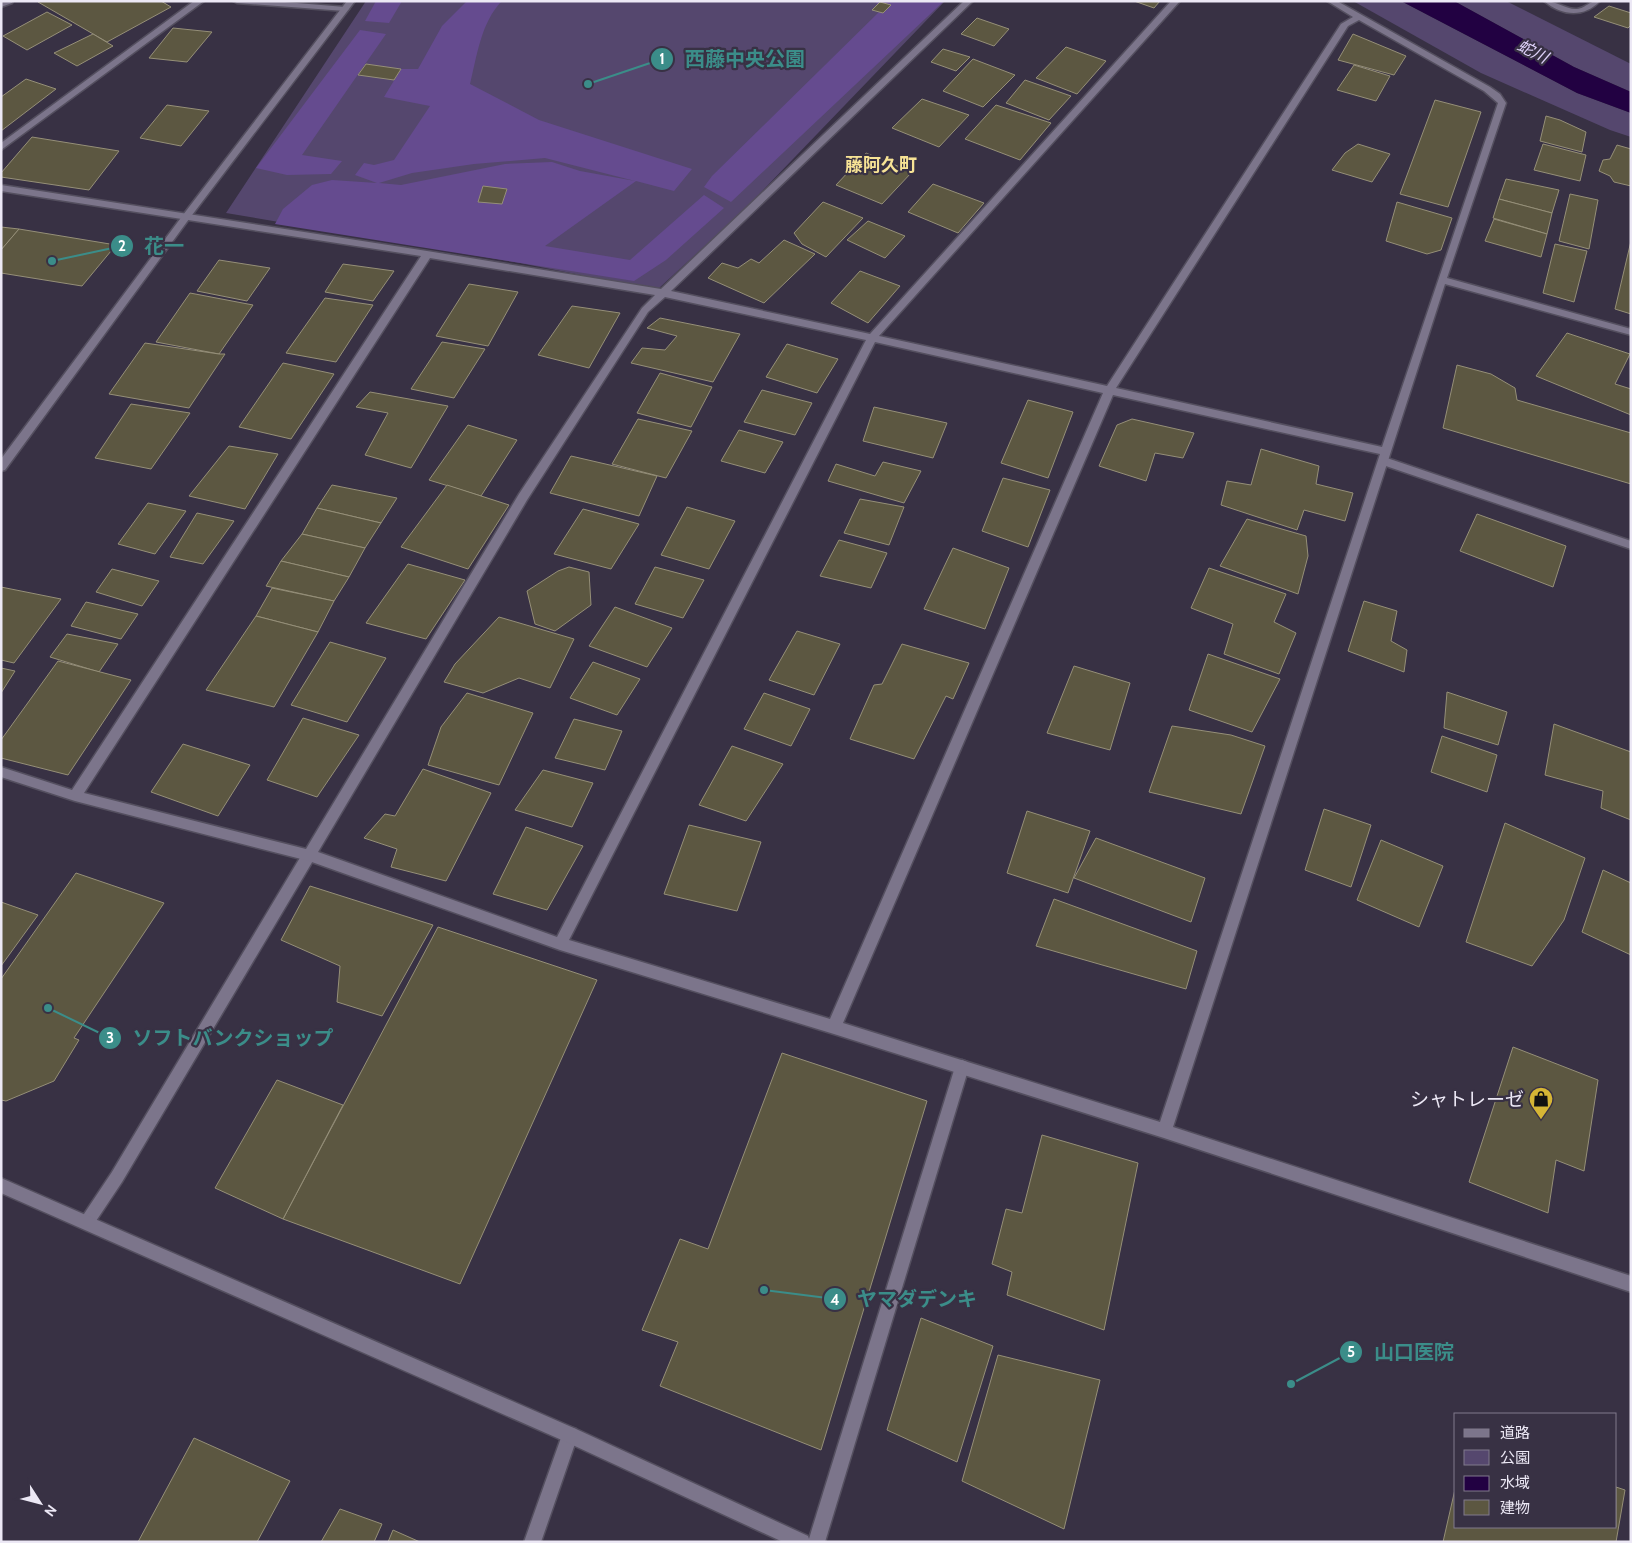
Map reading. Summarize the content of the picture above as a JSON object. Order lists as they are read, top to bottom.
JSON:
{
  "districts": ["藤阿久町"],
  "water": ["蛇川"],
  "places": {
    "other": [
      "西藤中央公園",
      "花一",
      "ソフトバンクショップ",
      "ヤマダデンキ",
      "山口医院"
    ],
    "shop": ["シャトレーゼ"]
  },
  "legend": [
    "道路",
    "公園",
    "水域",
    "建物"
  ],
  "north": "bottom right"
}
